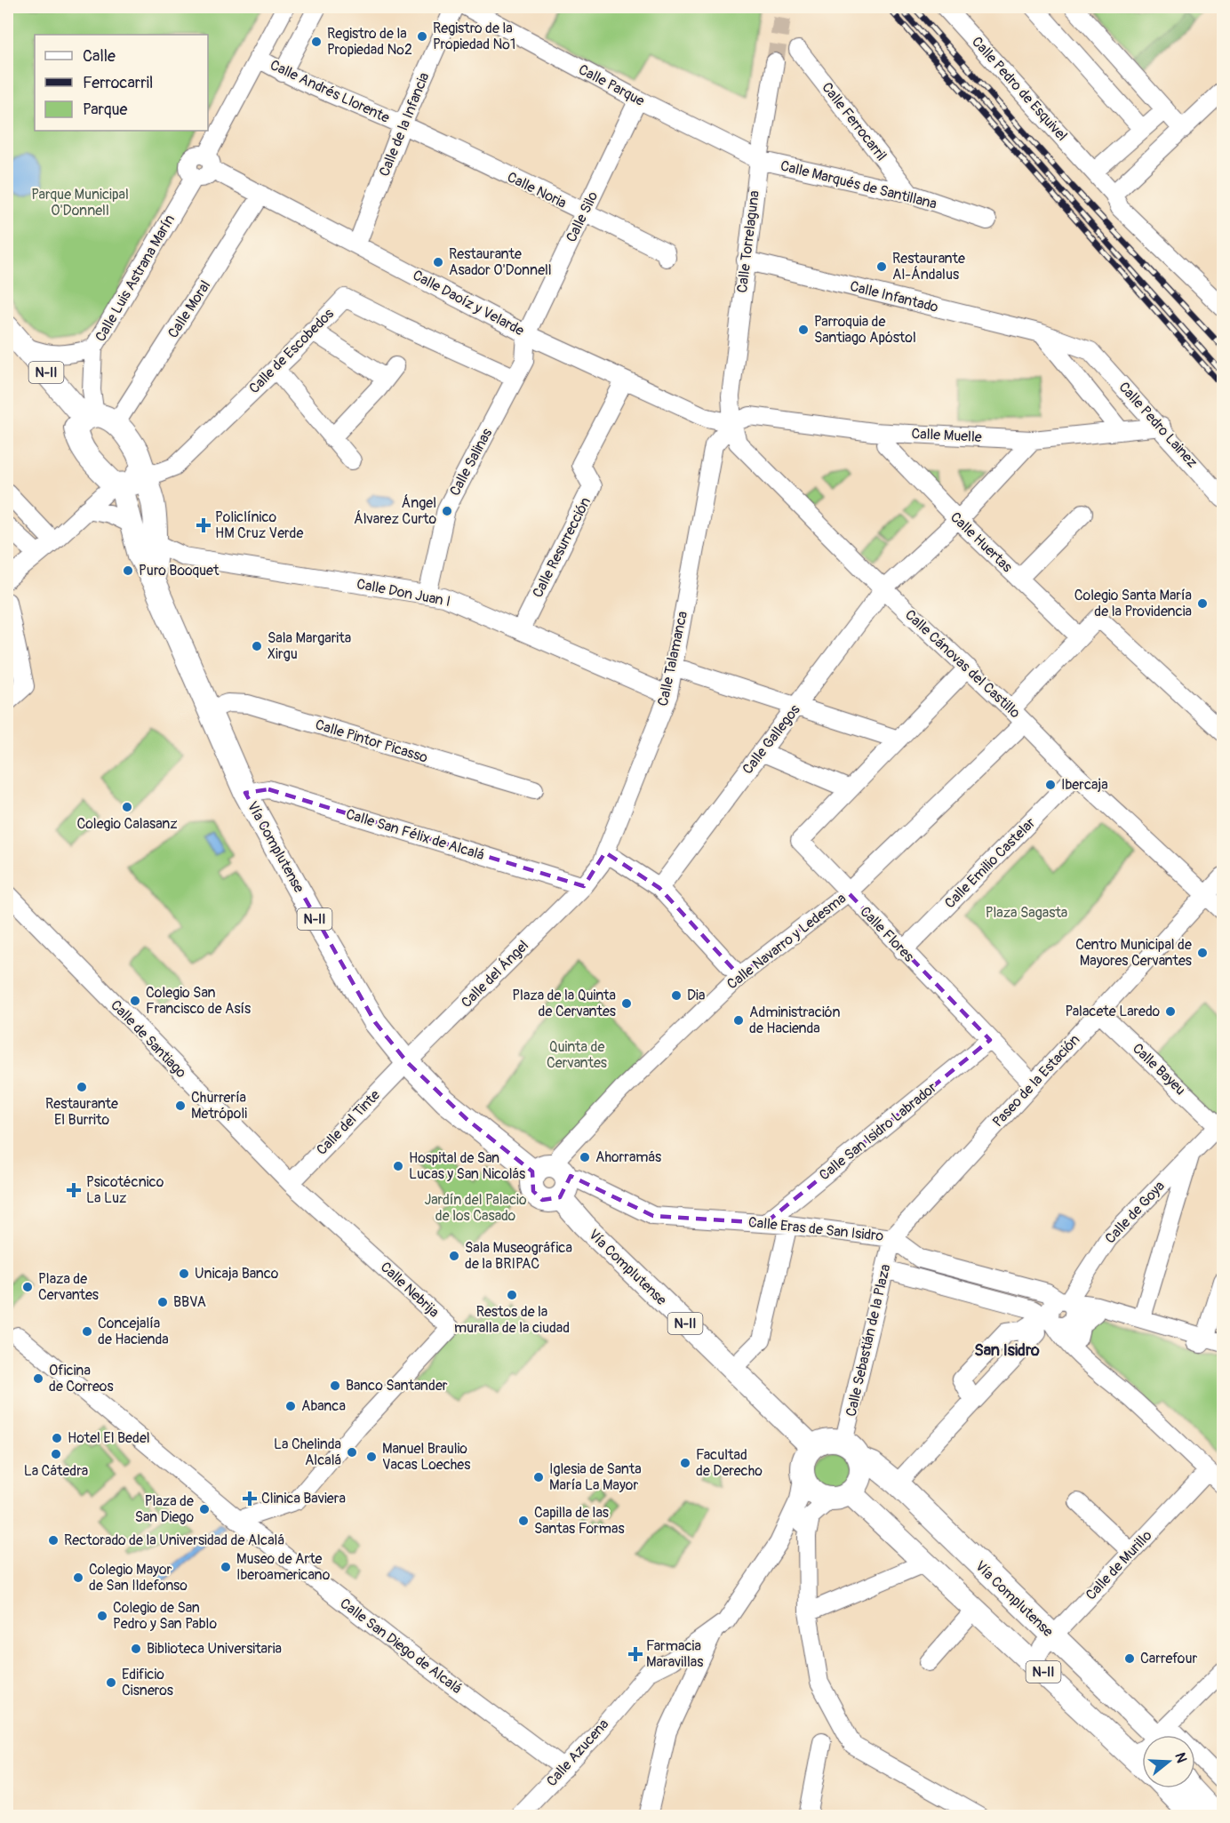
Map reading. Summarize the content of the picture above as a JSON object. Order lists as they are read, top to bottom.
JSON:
{
  "streets": {
    "main road": ["N-II", "Vía Complutense"],
    "street": [
      "Calle Parque",
      "Calle Pedro de Esquivel",
      "Calle Andrés Llorente",
      "Calle Ferrocarril",
      "Calle de la Infancia",
      "Calle Marqués de Santillana",
      "Calle Noria",
      "Calle Silo",
      "Calle Torrelaguna",
      "Calle Luis Astrana Marín",
      "Calle Infantado",
      "Calle Daoíz y Velarde",
      "Calle Moral",
      "Calle de Escobedos",
      "Calle Pedro Lainez",
      "Calle Muelle",
      "Calle Salinas",
      "Calle Huertas",
      "Calle Resurrección",
      "Calle Don Juan I",
      "Calle Talamanca",
      "Calle Cánovas del Castillo",
      "Calle Gallegos",
      "Calle Pintor Picasso",
      "Calle San Félix de Alcalá",
      "Calle Emilio Castelar",
      "Calle Flores",
      "Calle Navarro y Ledesma",
      "Calle del Ángel",
      "Calle de Santiago",
      "Calle Bayeu",
      "Paseo de la Estación",
      "Calle del Tinte",
      "Calle San Isidro Labrador",
      "Calle de Goya",
      "Calle Eras de San Isidro",
      "Calle Nebrija",
      "Calle Sebastián de la Plaza",
      "Calle de Murillo",
      "Calle San Diego de Alcalá",
      "Calle Azucena"
    ]
  },
  "crossings": [
    ["Calle Parque", "Calle Marqués de Santillana"],
    ["Calle Parque", "Calle Silo"],
    ["Calle Parque", "Calle Torrelaguna"],
    ["Calle Andrés Llorente", "Calle de la Infancia"],
    ["Calle Andrés Llorente", "Calle Noria"],
    ["Calle Ferrocarril", "Calle Marqués de Santillana"],
    ["Calle de la Infancia", "Calle Noria"],
    ["Calle de la Infancia", "Calle Daoíz y Velarde"],
    ["Calle Marqués de Santillana", "Calle Torrelaguna"],
    ["Calle Noria", "Calle Silo"],
    ["Calle Silo", "Calle Daoíz y Velarde"],
    ["Calle Silo", "Calle Salinas"],
    ["Calle Torrelaguna", "Calle Infantado"],
    ["Calle Torrelaguna", "Calle Daoíz y Velarde"],
    ["Calle Torrelaguna", "Calle Muelle"],
    ["Calle Torrelaguna", "Calle Talamanca"],
    ["Calle Torrelaguna", "Calle Cánovas del Castillo"],
    ["Calle Luis Astrana Marín", "Calle Daoíz y Velarde"],
    ["Calle Luis Astrana Marín", "Calle Moral"],
    ["Calle Luis Astrana Marín", "N-II"],
    ["Calle Luis Astrana Marín", "Vía Complutense"],
    ["Calle Infantado", "Calle Pedro Lainez"],
    ["Calle Daoíz y Velarde", "Calle Moral"],
    ["Calle Daoíz y Velarde", "Calle Muelle"],
    ["Calle Daoíz y Velarde", "Calle Salinas"],
    ["Calle Daoíz y Velarde", "Calle Resurrección"],
    ["Calle Daoíz y Velarde", "Calle Talamanca"],
    ["Calle Daoíz y Velarde", "Calle Cánovas del Castillo"],
    ["Calle Moral", "N-II"],
    ["Calle Moral", "Vía Complutense"],
    ["Calle de Escobedos", "Calle Salinas"],
    ["Calle de Escobedos", "Vía Complutense"],
    ["N-II", "Vía Complutense"],
    ["N-II", "Calle Sebastián de la Plaza"],
    ["N-II", "Calle de Murillo"],
    ["Calle Pedro Lainez", "Calle Muelle"],
    ["Calle Muelle", "Calle Talamanca"],
    ["Calle Muelle", "Calle Cánovas del Castillo"],
    ["Calle Muelle", "Calle Gallegos"],
    ["Calle Salinas", "Calle Don Juan I"],
    ["Calle Huertas", "Calle Gallegos"],
    ["Calle Resurrección", "Calle Don Juan I"],
    ["Calle Don Juan I", "Calle Talamanca"],
    ["Calle Don Juan I", "Vía Complutense"],
    ["Calle Talamanca", "Calle Cánovas del Castillo"],
    ["Calle Talamanca", "Calle San Félix de Alcalá"],
    ["Calle Talamanca", "Calle del Ángel"],
    ["Calle Cánovas del Castillo", "Calle Gallegos"],
    ["Calle Cánovas del Castillo", "Calle Emilio Castelar"],
    ["Calle Cánovas del Castillo", "Calle Flores"],
    ["Calle Cánovas del Castillo", "Calle Navarro y Ledesma"],
    ["Calle Cánovas del Castillo", "Paseo de la Estación"],
    ["Calle Pintor Picasso", "Vía Complutense"],
    ["Calle San Félix de Alcalá", "Vía Complutense"],
    ["Calle San Félix de Alcalá", "Calle del Ángel"],
    ["Vía Complutense", "Calle Navarro y Ledesma"],
    ["Vía Complutense", "Calle del Ángel"],
    ["Vía Complutense", "Calle del Tinte"],
    ["Vía Complutense", "Calle Eras de San Isidro"],
    ["Vía Complutense", "Calle Sebastián de la Plaza"],
    ["Vía Complutense", "Calle de Murillo"],
    ["Calle Emilio Castelar", "Calle Flores"],
    ["Calle Flores", "Calle Navarro y Ledesma"],
    ["Calle Flores", "Paseo de la Estación"],
    ["Calle Flores", "Calle San Isidro Labrador"],
    ["Calle Navarro y Ledesma", "Calle Eras de San Isidro"],
    ["Calle del Ángel", "Calle del Tinte"],
    ["Calle de Santiago", "Calle del Tinte"],
    ["Calle de Santiago", "Calle Nebrija"],
    ["Calle Bayeu", "Paseo de la Estación"],
    ["Calle Bayeu", "Calle de Goya"],
    ["Paseo de la Estación", "Calle Eras de San Isidro"],
    ["Paseo de la Estación", "Calle Sebastián de la Plaza"],
    ["Calle del Tinte", "Calle Nebrija"],
    ["Calle San Isidro Labrador", "Calle Eras de San Isidro"],
    ["Calle de Goya", "Calle Eras de San Isidro"],
    ["Calle Eras de San Isidro", "Calle Sebastián de la Plaza"],
    ["Calle Nebrija", "Calle San Diego de Alcalá"],
    ["Calle San Diego de Alcalá", "Calle Azucena"]
  ],
  "districts": ["San Isidro"],
  "parks": [
    "Parque Municipal O'Donnell",
    "Plaza Sagasta",
    "Quinta de Cervantes",
    "Jardín del Palacio de los Casado"
  ],
  "places": {
    "other": [
      "Registro de la Propiedad Nº1",
      "Registro de la Propiedad Nº2",
      "Restaurante Asador O'Donnell",
      "Restaurante Al-Ándalus",
      "Parroquia de Santiago Apóstol",
      "Ángel Álvarez Curto",
      "Puro Booquet",
      "Colegio Santa María de la Providencia",
      "Sala Margarita Xirgu",
      "Ibercaja",
      "Colegio Calasanz",
      "Centro Municipal de Mayores Cervantes",
      "Dia",
      "Colegio San Francisco de Asís",
      "Plaza de la Quinta de Cervantes",
      "Palacete Laredo",
      "Administración de Hacienda",
      "Restaurante El Burrito",
      "Churrería Metrópoli",
      "Ahorramás",
      "Hospital de San Lucas y San Nicolás",
      "Sala Museográfica de la BRIPAC",
      "Unicaja Banco",
      "Plaza de Cervantes",
      "Restos de la muralla de la ciudad",
      "BBVA",
      "Concejalía de Hacienda",
      "Oficina de Correos",
      "Banco Santander",
      "Abanca",
      "Hotel El Bedel",
      "La Chelinda Alcalá",
      "La Cátedra",
      "Manuel Braulio Vacas Loeches",
      "Facultad de Derecho",
      "Iglesia de Santa María La Mayor",
      "Plaza de San Diego",
      "Capilla de las Santas Formas",
      "Rectorado de la Universidad de Alcalá",
      "Museo de Arte Iberoamericano",
      "Colegio Mayor de San Ildefonso",
      "Colegio de San Pedro y San Pablo",
      "Biblioteca Universitaria",
      "Carrefour",
      "Edificio Cisneros"
    ],
    "health": [
      "Policlínico HM Cruz Verde",
      "Psicotécnico La Luz",
      "Clinica Baviera",
      "Farmacia Maravillas"
    ]
  },
  "legend": ["Calle", "Ferrocarril", "Parque"],
  "north": "right"
}
